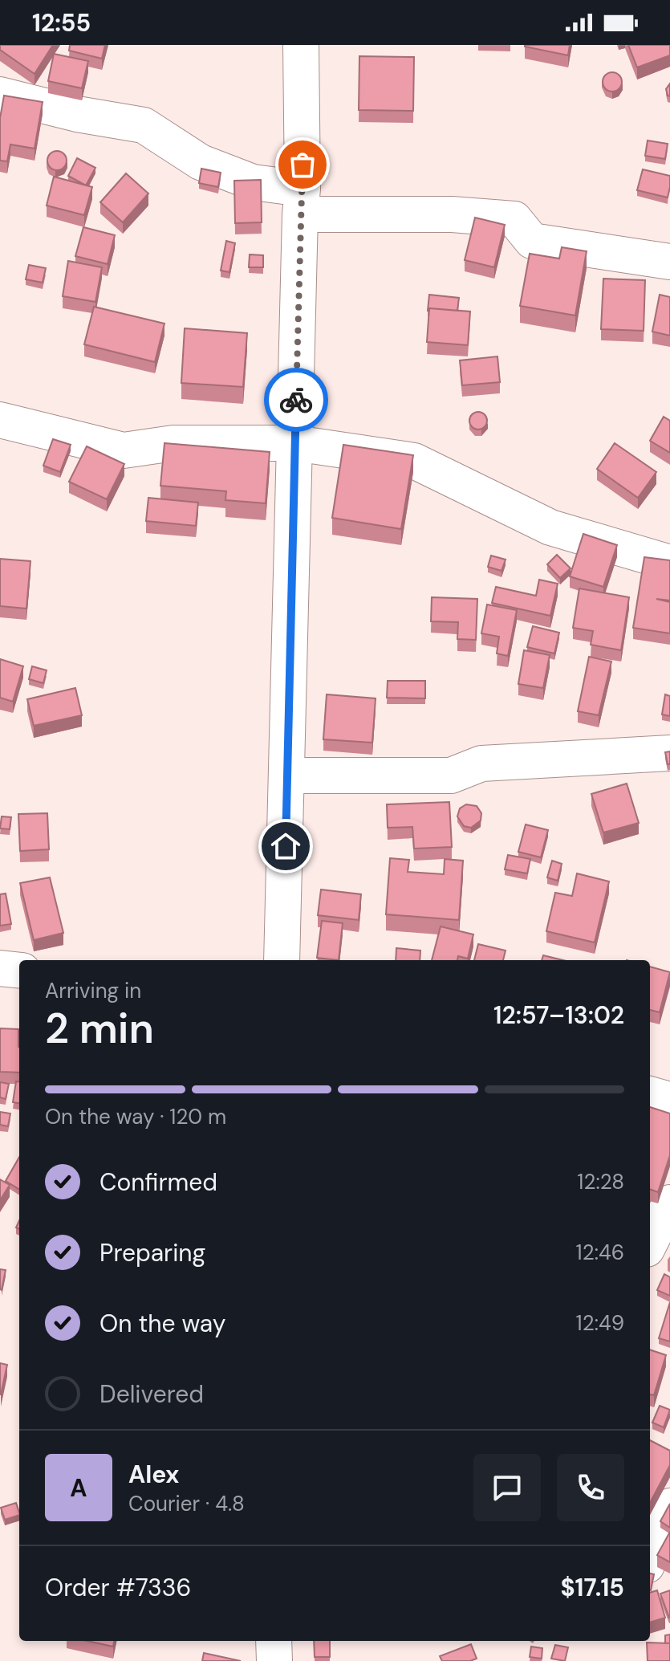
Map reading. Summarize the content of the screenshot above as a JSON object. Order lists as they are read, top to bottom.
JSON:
{
  "page": {
    "status": "12:55",
    "heading": ["2 min", "Arriving in", "12:57–13:02"],
    "panel": [
      "Alex",
      "Courier · 4.8",
      "Order #7336",
      "$17.15"
    ],
    "bar": "On the way · 120 m",
    "list": [
      ["Confirmed", "12:28"],
      ["Preparing", "12:46"],
      ["On the way", "12:49"],
      "Delivered"
    ],
    "round": "A"
  }
}
